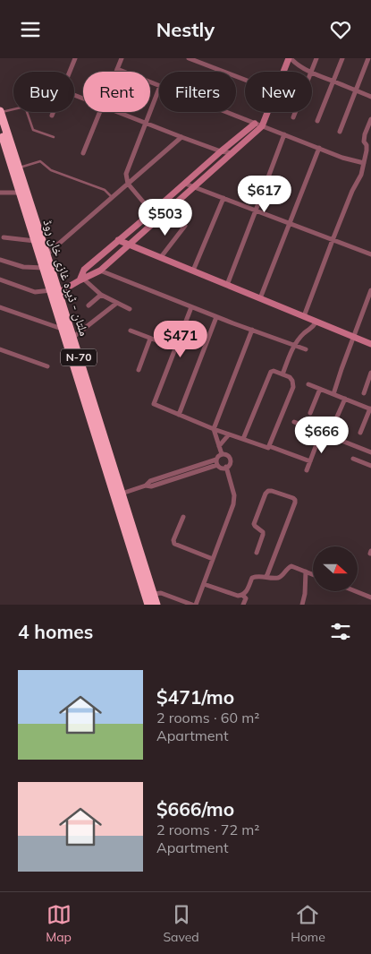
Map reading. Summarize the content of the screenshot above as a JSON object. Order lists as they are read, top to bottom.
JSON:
{
  "streets": {
    "highway": ["ملتان - ڈیرہ غازی خان روڈ", "N-70"]
  },
  "north": "right",
  "page": {
    "header": "Nestly",
    "chip": [
      "Buy",
      "Rent",
      "Filters",
      "New"
    ],
    "price": [
      "$617",
      "$503",
      "$471",
      "$666"
    ],
    "heading": "4 homes",
    "list": [
      {
        "name": "$471/mo",
        "note": "2 rooms · 60 m² · Apartment"
      },
      {
        "name": "$666/mo",
        "note": "2 rooms · 72 m² · Apartment"
      }
    ],
    "tabs": ["Map", "Saved", "Home"]
  }
}
